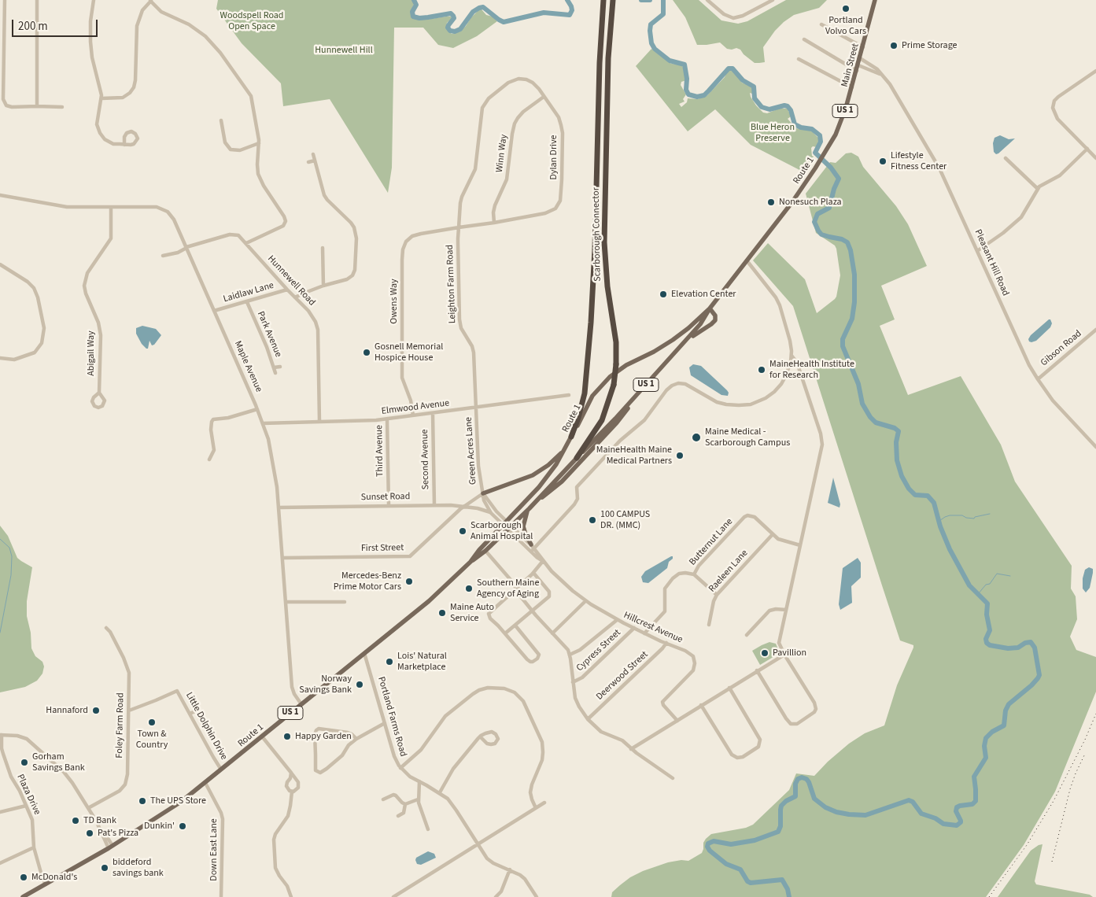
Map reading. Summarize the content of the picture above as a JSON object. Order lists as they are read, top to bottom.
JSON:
{
  "streets": {
    "highway": ["Scarborough Connector"],
    "main road": ["Main Street", "US 1", "Route 1"],
    "street": [
      "Winn Way",
      "Dylan Drive",
      "Pleasant Hill Road",
      "Hunnewell Road",
      "Leighton Farm Road",
      "Laidlaw Lane",
      "Owens Way",
      "Park Avenue",
      "Gibson Road",
      "Abigail Way",
      "Maple Avenue",
      "Elmwood Avenue",
      "Third Avenue",
      "Green Acres Lane",
      "Second Avenue",
      "Sunset Road",
      "Butternut Lane",
      "First Street",
      "Raeleen Lane",
      "Hillcrest Avenue",
      "Cypress Street",
      "Deerwood Street",
      "Portland Farms Road",
      "Foley Farm Road",
      "Little Dolphin Drive",
      "Plaza Drive",
      "Down East Lane"
    ]
  },
  "crossings": [
    ["Main Street", "Route 1"],
    ["Main Street", "Pleasant Hill Road"],
    ["Winn Way", "Dylan Drive"],
    ["Dylan Drive", "Leighton Farm Road"],
    ["Dylan Drive", "Owens Way"],
    ["Route 1", "Scarborough Connector"],
    ["Route 1", "Maple Avenue"],
    ["Route 1", "Green Acres Lane"],
    ["Route 1", "Hillcrest Avenue"],
    ["Route 1", "Portland Farms Road"],
    ["Route 1", "Little Dolphin Drive"],
    ["Route 1", "Plaza Drive"],
    ["Route 1", "Down East Lane"],
    ["Pleasant Hill Road", "Gibson Road"],
    ["Hunnewell Road", "Laidlaw Lane"],
    ["Hunnewell Road", "Maple Avenue"],
    ["Hunnewell Road", "Elmwood Avenue"],
    ["Leighton Farm Road", "Owens Way"],
    ["Leighton Farm Road", "Elmwood Avenue"],
    ["Leighton Farm Road", "Green Acres Lane"],
    ["Laidlaw Lane", "Park Avenue"],
    ["Laidlaw Lane", "Maple Avenue"],
    ["Owens Way", "Elmwood Avenue"],
    ["Abigail Way", "Maple Avenue"],
    ["Maple Avenue", "Elmwood Avenue"],
    ["Maple Avenue", "Sunset Road"],
    ["Maple Avenue", "First Street"],
    ["Elmwood Avenue", "Third Avenue"],
    ["Elmwood Avenue", "Green Acres Lane"],
    ["Elmwood Avenue", "Second Avenue"],
    ["Third Avenue", "Sunset Road"],
    ["Green Acres Lane", "Sunset Road"],
    ["Green Acres Lane", "First Street"],
    ["Green Acres Lane", "Hillcrest Avenue"],
    ["Second Avenue", "Sunset Road"],
    ["Sunset Road", "First Street"],
    ["Butternut Lane", "Raeleen Lane"],
    ["Hillcrest Avenue", "Cypress Street"],
    ["Hillcrest Avenue", "Deerwood Street"],
    ["Foley Farm Road", "Little Dolphin Drive"]
  ],
  "parks": ["Woodspell Road Open Space", "Hunnewell Hill", "Blue Heron Preserve"],
  "places": [
    "Portland Volvo Cars",
    "Prime Storage",
    "Lifestyle Fitness Center",
    "Nonesuch Plaza",
    "Elevation Center",
    "Gosnell Memorial Hospice House",
    "MaineHealth Institute for Research",
    "Maine Medical - Scarborough Campus",
    "MaineHealth Maine Medical Partners",
    "100 CAMPUS DR. (MMC)",
    "Scarborough Animal Hospital",
    "Mercedes-Benz Prime Motor Cars",
    "Southern Maine Agency of Aging",
    "Maine Auto Service",
    "Pavillion",
    "Lois' Natural Marketplace",
    "Norway Savings Bank",
    "Hannaford",
    "Town & Country",
    "Happy Garden",
    "Gorham Savings Bank",
    "The UPS Store",
    "TD Bank",
    "Dunkin'",
    "Pat's Pizza",
    "biddeford savings bank",
    "McDonald's"
  ],
  "scale_bar": "200 m"
}
